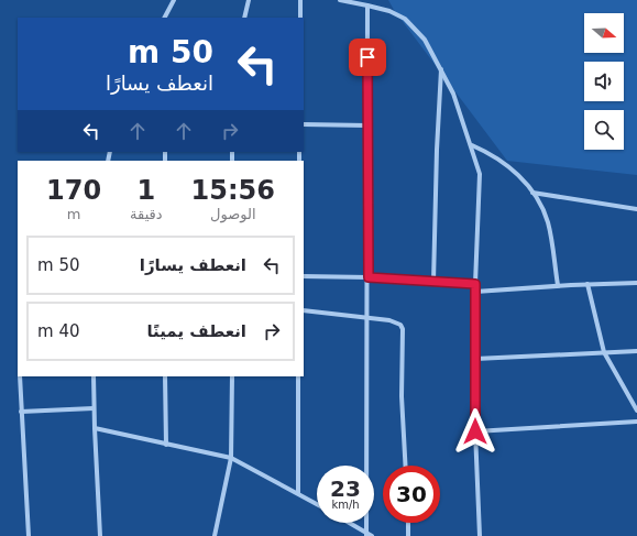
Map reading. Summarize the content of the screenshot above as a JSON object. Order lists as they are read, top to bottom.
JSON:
{
  "north": "right",
  "page": {
    "turn": ["50 m", "انعطف يسارًا"],
    "eta": [
      "15:56",
      "الوصول",
      "1",
      "دقيقة",
      "170",
      "m"
    ],
    "list": [
      {
        "name": "انعطف يسارًا",
        "value": "50 m"
      },
      {
        "name": "انعطف يمينًا",
        "value": "40 m"
      }
    ],
    "speed": "23 km/h",
    "limit": "30"
  }
}
